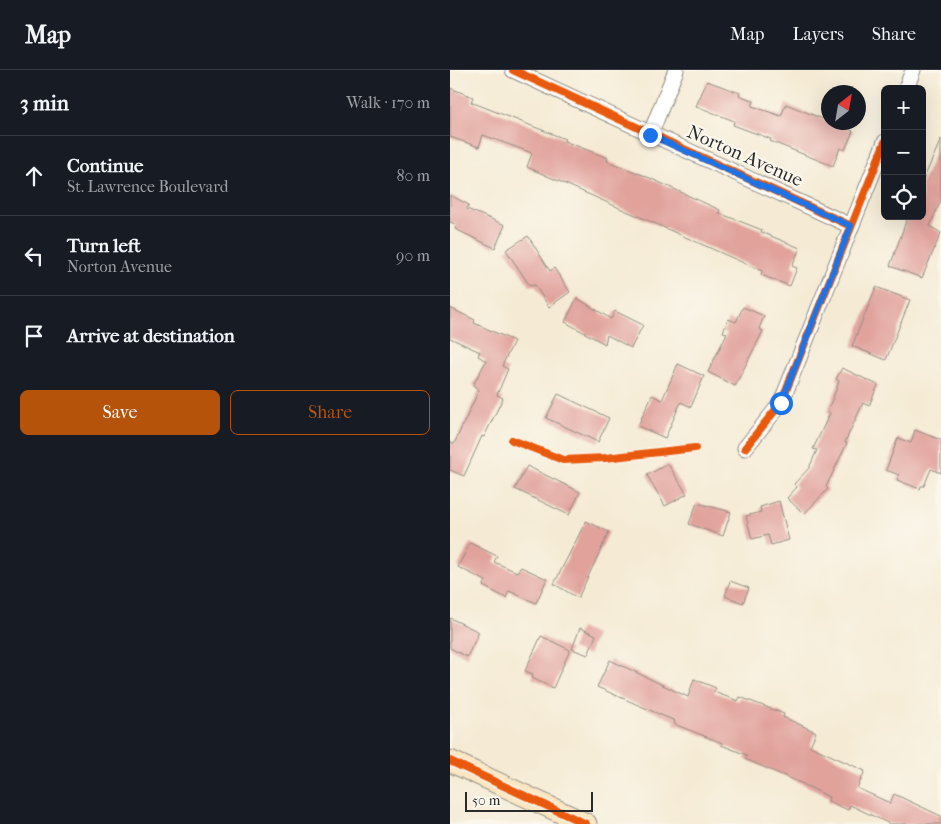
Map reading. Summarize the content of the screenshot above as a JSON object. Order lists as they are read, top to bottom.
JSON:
{
  "streets": {
    "street": ["Norton Avenue"]
  },
  "scale_bar": "50 m",
  "north": "top right",
  "page": {
    "header": "Map",
    "nav": ["Map", "Layers", "Share"],
    "heading": ["3 min", "Walk · 170 m"],
    "map_buttons": ["+", "−"],
    "list": [
      ["Continue", "St. Lawrence Boulevard", "80 m"],
      ["Turn left", "Norton Avenue", "90 m"],
      "Arrive at destination"
    ],
    "buttons": ["Save", "Share"],
    "scale": "50 m"
  }
}
